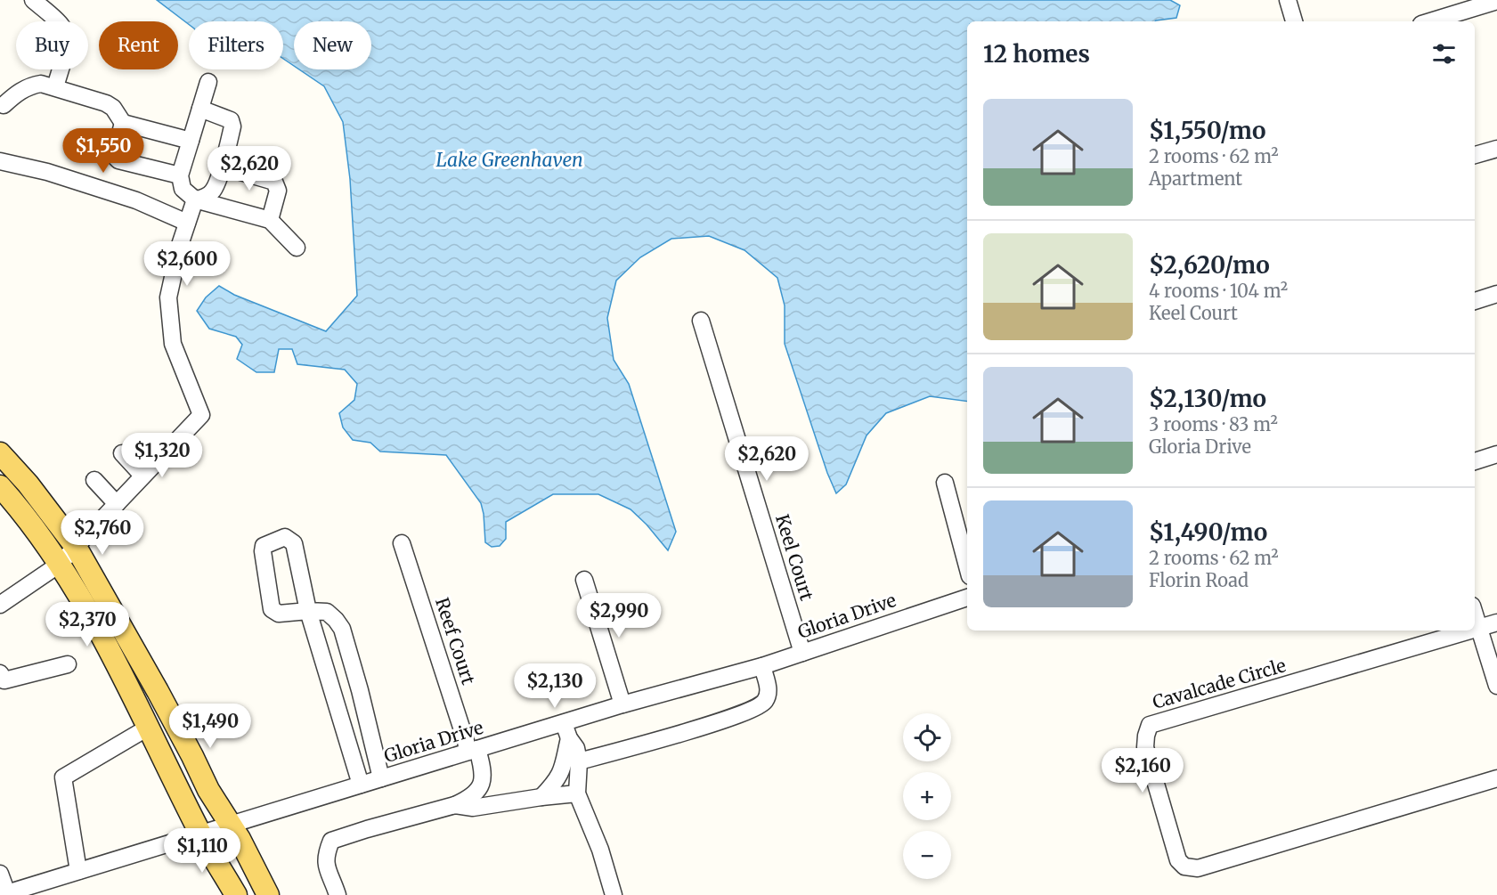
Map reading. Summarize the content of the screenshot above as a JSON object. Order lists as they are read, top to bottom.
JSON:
{
  "streets": {
    "street": [
      "Keel Court",
      "Gloria Drive",
      "Reef Court",
      "Cavalcade Circle"
    ]
  },
  "crossings": [
    ["Keel Court", "Gloria Drive"],
    ["Gloria Drive", "Reef Court"]
  ],
  "water": ["Lake Greenhaven"],
  "page": {
    "chip": [
      "Buy",
      "Rent",
      "Filters",
      "New"
    ],
    "heading": "12 homes",
    "list": [
      {
        "name": "$1,550/mo",
        "note": "2 rooms · 62 m² · Apartment"
      },
      {
        "name": "$2,620/mo",
        "note": "4 rooms · 104 m² · Keel Court"
      },
      {
        "name": "$2,130/mo",
        "note": "3 rooms · 83 m² · Gloria Drive"
      },
      {
        "name": "$1,490/mo",
        "note": "2 rooms · 62 m² · Florin Road"
      }
    ],
    "price": [
      "$1,550",
      "$2,620",
      "$2,600",
      "$1,320",
      "$2,620",
      "$2,760",
      "$2,990",
      "$2,370",
      "$2,130",
      "$1,490",
      "$2,160",
      "$1,110"
    ],
    "map_buttons": ["+", "−"]
  }
}
